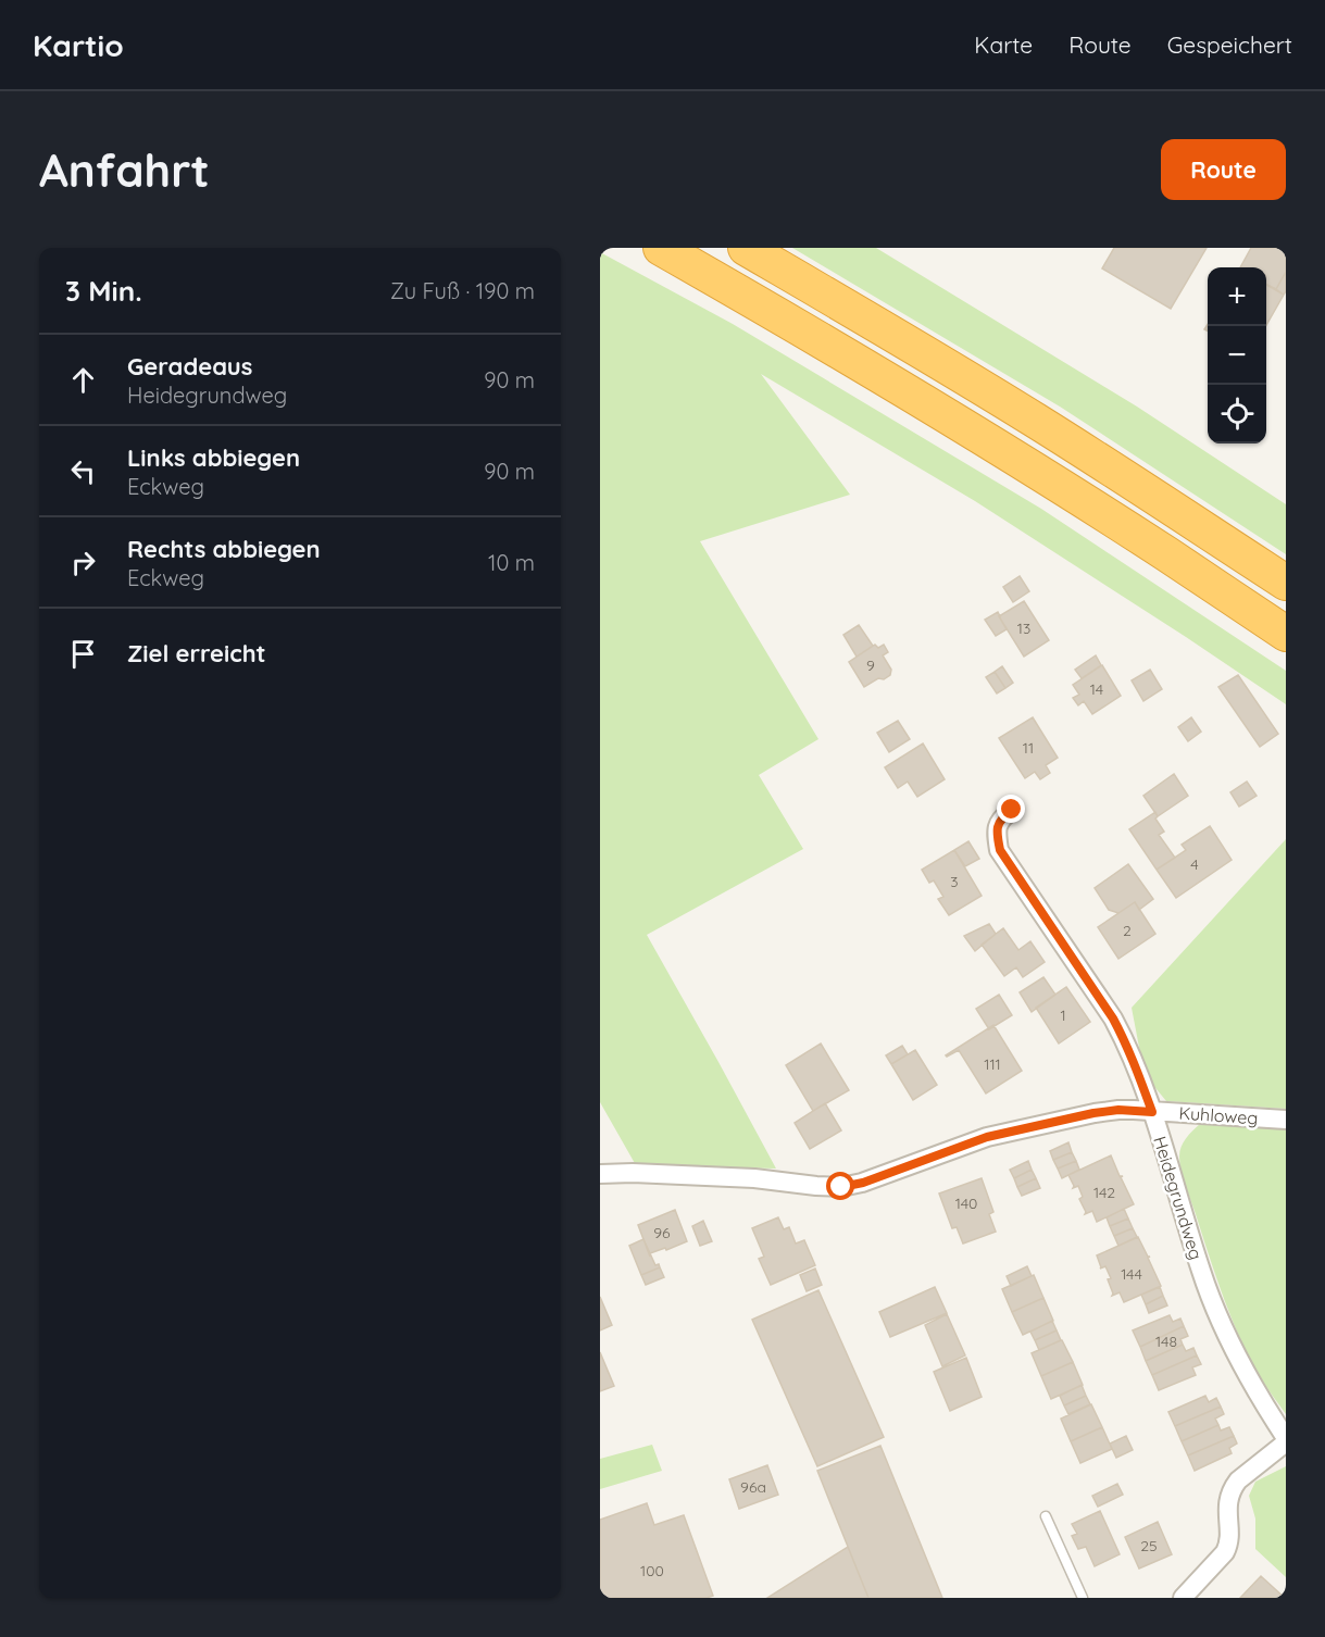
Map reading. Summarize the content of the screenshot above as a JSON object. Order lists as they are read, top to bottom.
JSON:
{
  "streets": {
    "street": ["Kuhloweg", "Heidegrundweg"]
  },
  "crossings": [
    ["Kuhloweg", "Heidegrundweg"]
  ],
  "house_numbers": [
    "13",
    "9",
    "14",
    "11",
    "4",
    "3",
    "2",
    "1",
    "111",
    "142",
    "140",
    "96",
    "144",
    "148",
    "96a",
    "25",
    "100"
  ],
  "page": {
    "header": "Kartio",
    "nav": ["Karte", "Route", "Gespeichert"],
    "buttons": "Route",
    "title": "Anfahrt",
    "heading": ["3 Min.", "Zu Fuß · 190 m"],
    "map_buttons": ["+", "−"],
    "list": [
      ["Geradeaus", "Heidegrundweg", "90 m"],
      ["Links abbiegen", "Eckweg", "90 m"],
      ["Rechts abbiegen", "Eckweg", "10 m"],
      "Ziel erreicht"
    ]
  }
}
